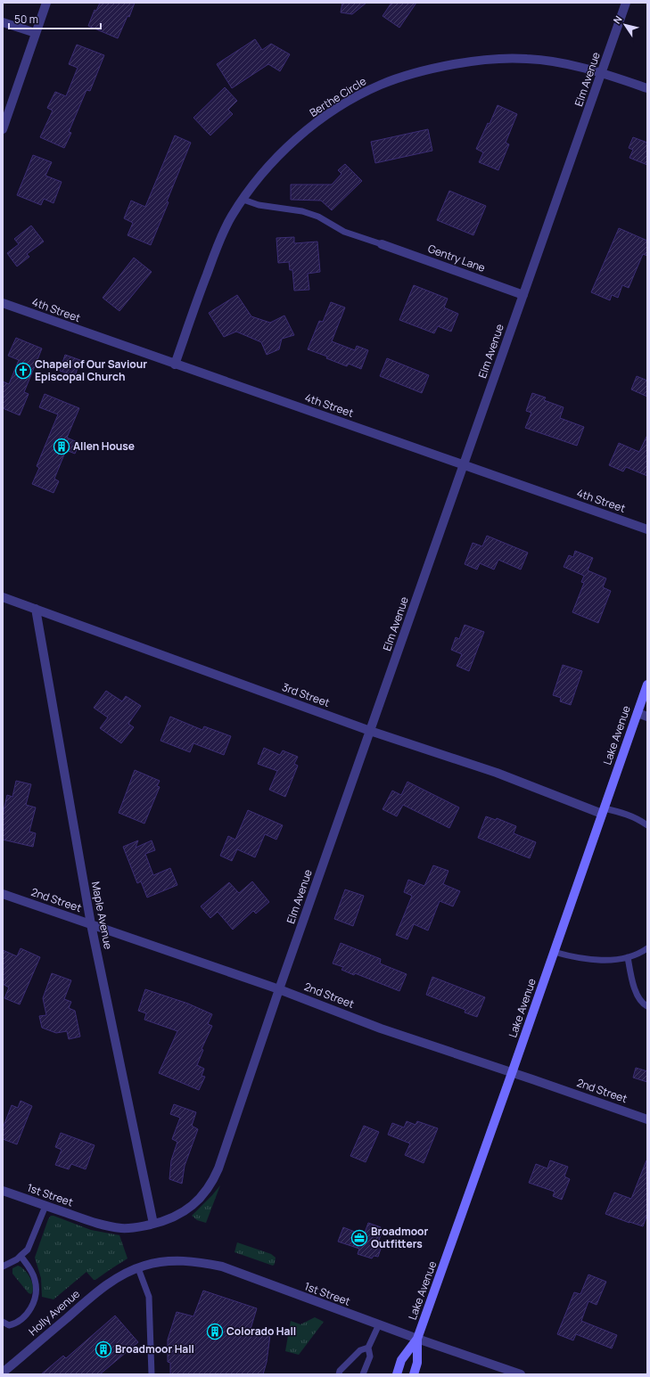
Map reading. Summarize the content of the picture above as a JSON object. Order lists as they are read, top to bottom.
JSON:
{
  "streets": {
    "main road": ["Lake Avenue"],
    "street": [
      "Elm Avenue",
      "Berthe Circle",
      "Gentry Lane",
      "4th Street",
      "3rd Street",
      "2nd Street",
      "Maple Avenue",
      "1st Street",
      "Holly Avenue"
    ]
  },
  "crossings": [
    ["Elm Avenue", "Berthe Circle"],
    ["Elm Avenue", "Gentry Lane"],
    ["Elm Avenue", "4th Street"],
    ["Elm Avenue", "3rd Street"],
    ["Elm Avenue", "2nd Street"],
    ["Elm Avenue", "Maple Avenue"],
    ["Elm Avenue", "1st Street"],
    ["Berthe Circle", "4th Street"],
    ["3rd Street", "Lake Avenue"],
    ["3rd Street", "Maple Avenue"],
    ["Lake Avenue", "2nd Street"],
    ["Lake Avenue", "1st Street"],
    ["2nd Street", "Maple Avenue"],
    ["Maple Avenue", "1st Street"],
    ["1st Street", "Holly Avenue"]
  ],
  "places": {
    "church": ["Chapel of Our Saviour Episcopal Church"],
    "building": ["Allen House", "Colorado Hall", "Broadmoor Hall"],
    "office": ["Broadmoor Outfitters"]
  },
  "scale_bar": "50 m",
  "north": "top left"
}
